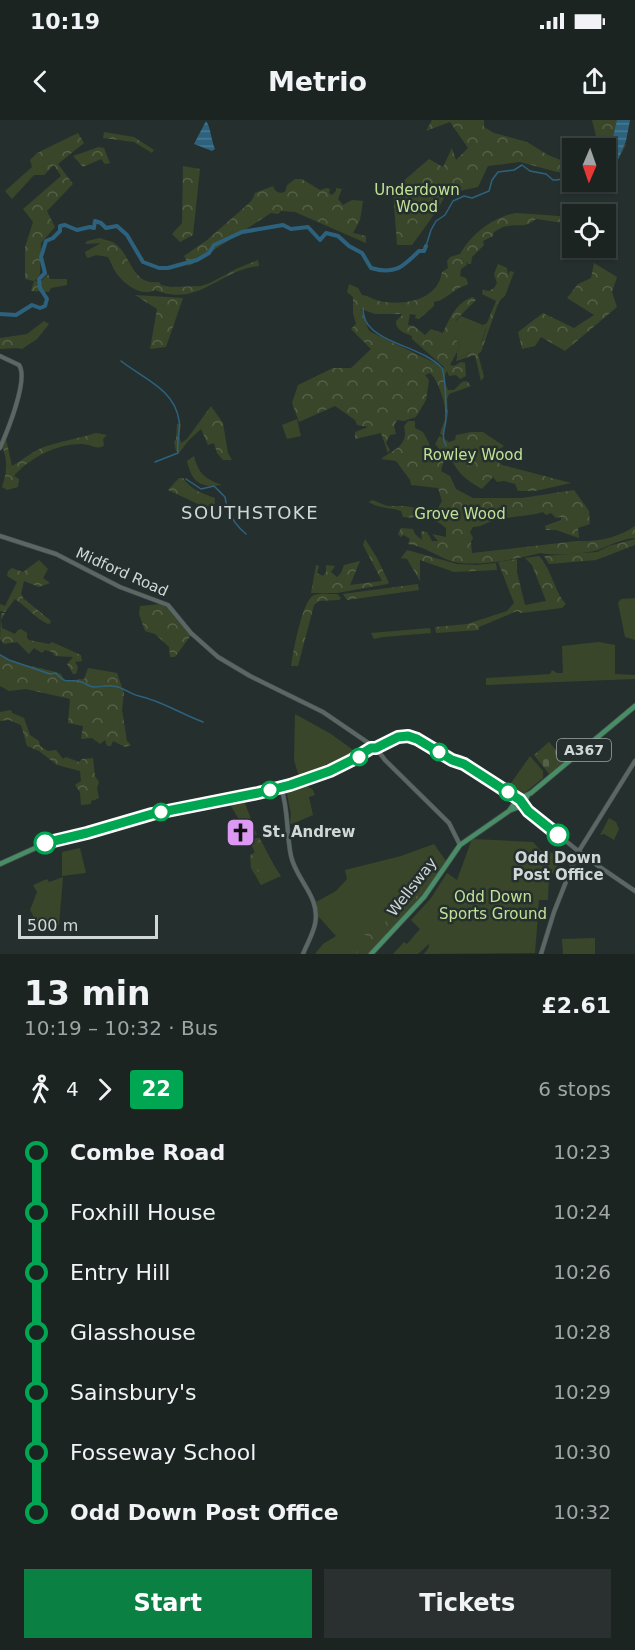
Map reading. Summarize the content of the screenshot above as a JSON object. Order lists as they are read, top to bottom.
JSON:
{
  "streets": {
    "main road": ["Midford Road", "A367", "Wellsway"]
  },
  "crossings": [
    ["Midford Road", "Wellsway"]
  ],
  "districts": ["SOUTHSTOKE"],
  "parks": [
    "Underdown Wood",
    "Rowley Wood",
    "Grove Wood",
    "Odd Down Sports Ground"
  ],
  "places": {
    "church": ["St. Andrew"],
    "other": ["Odd Down Post Office"]
  },
  "lines": ["bus line 22"],
  "scale_bar": "500 m",
  "north": "bottom",
  "page": {
    "status": "10:19",
    "header": "Metrio",
    "scale": "500 m",
    "heading": ["13 min", "10:19 – 10:32 · Bus", "£2.61"],
    "legs": ["4", "22", "6 stops"],
    "list": [
      {
        "name": "Combe Road",
        "value": "10:23"
      },
      {
        "name": "Foxhill House",
        "value": "10:24"
      },
      {
        "name": "Entry Hill",
        "value": "10:26"
      },
      {
        "name": "Glasshouse",
        "value": "10:28"
      },
      {
        "name": "Sainsbury's",
        "value": "10:29"
      },
      {
        "name": "Fosseway School",
        "value": "10:30"
      },
      {
        "name": "Odd Down Post Office",
        "value": "10:32"
      }
    ],
    "buttons": ["Start", "Tickets"]
  }
}
